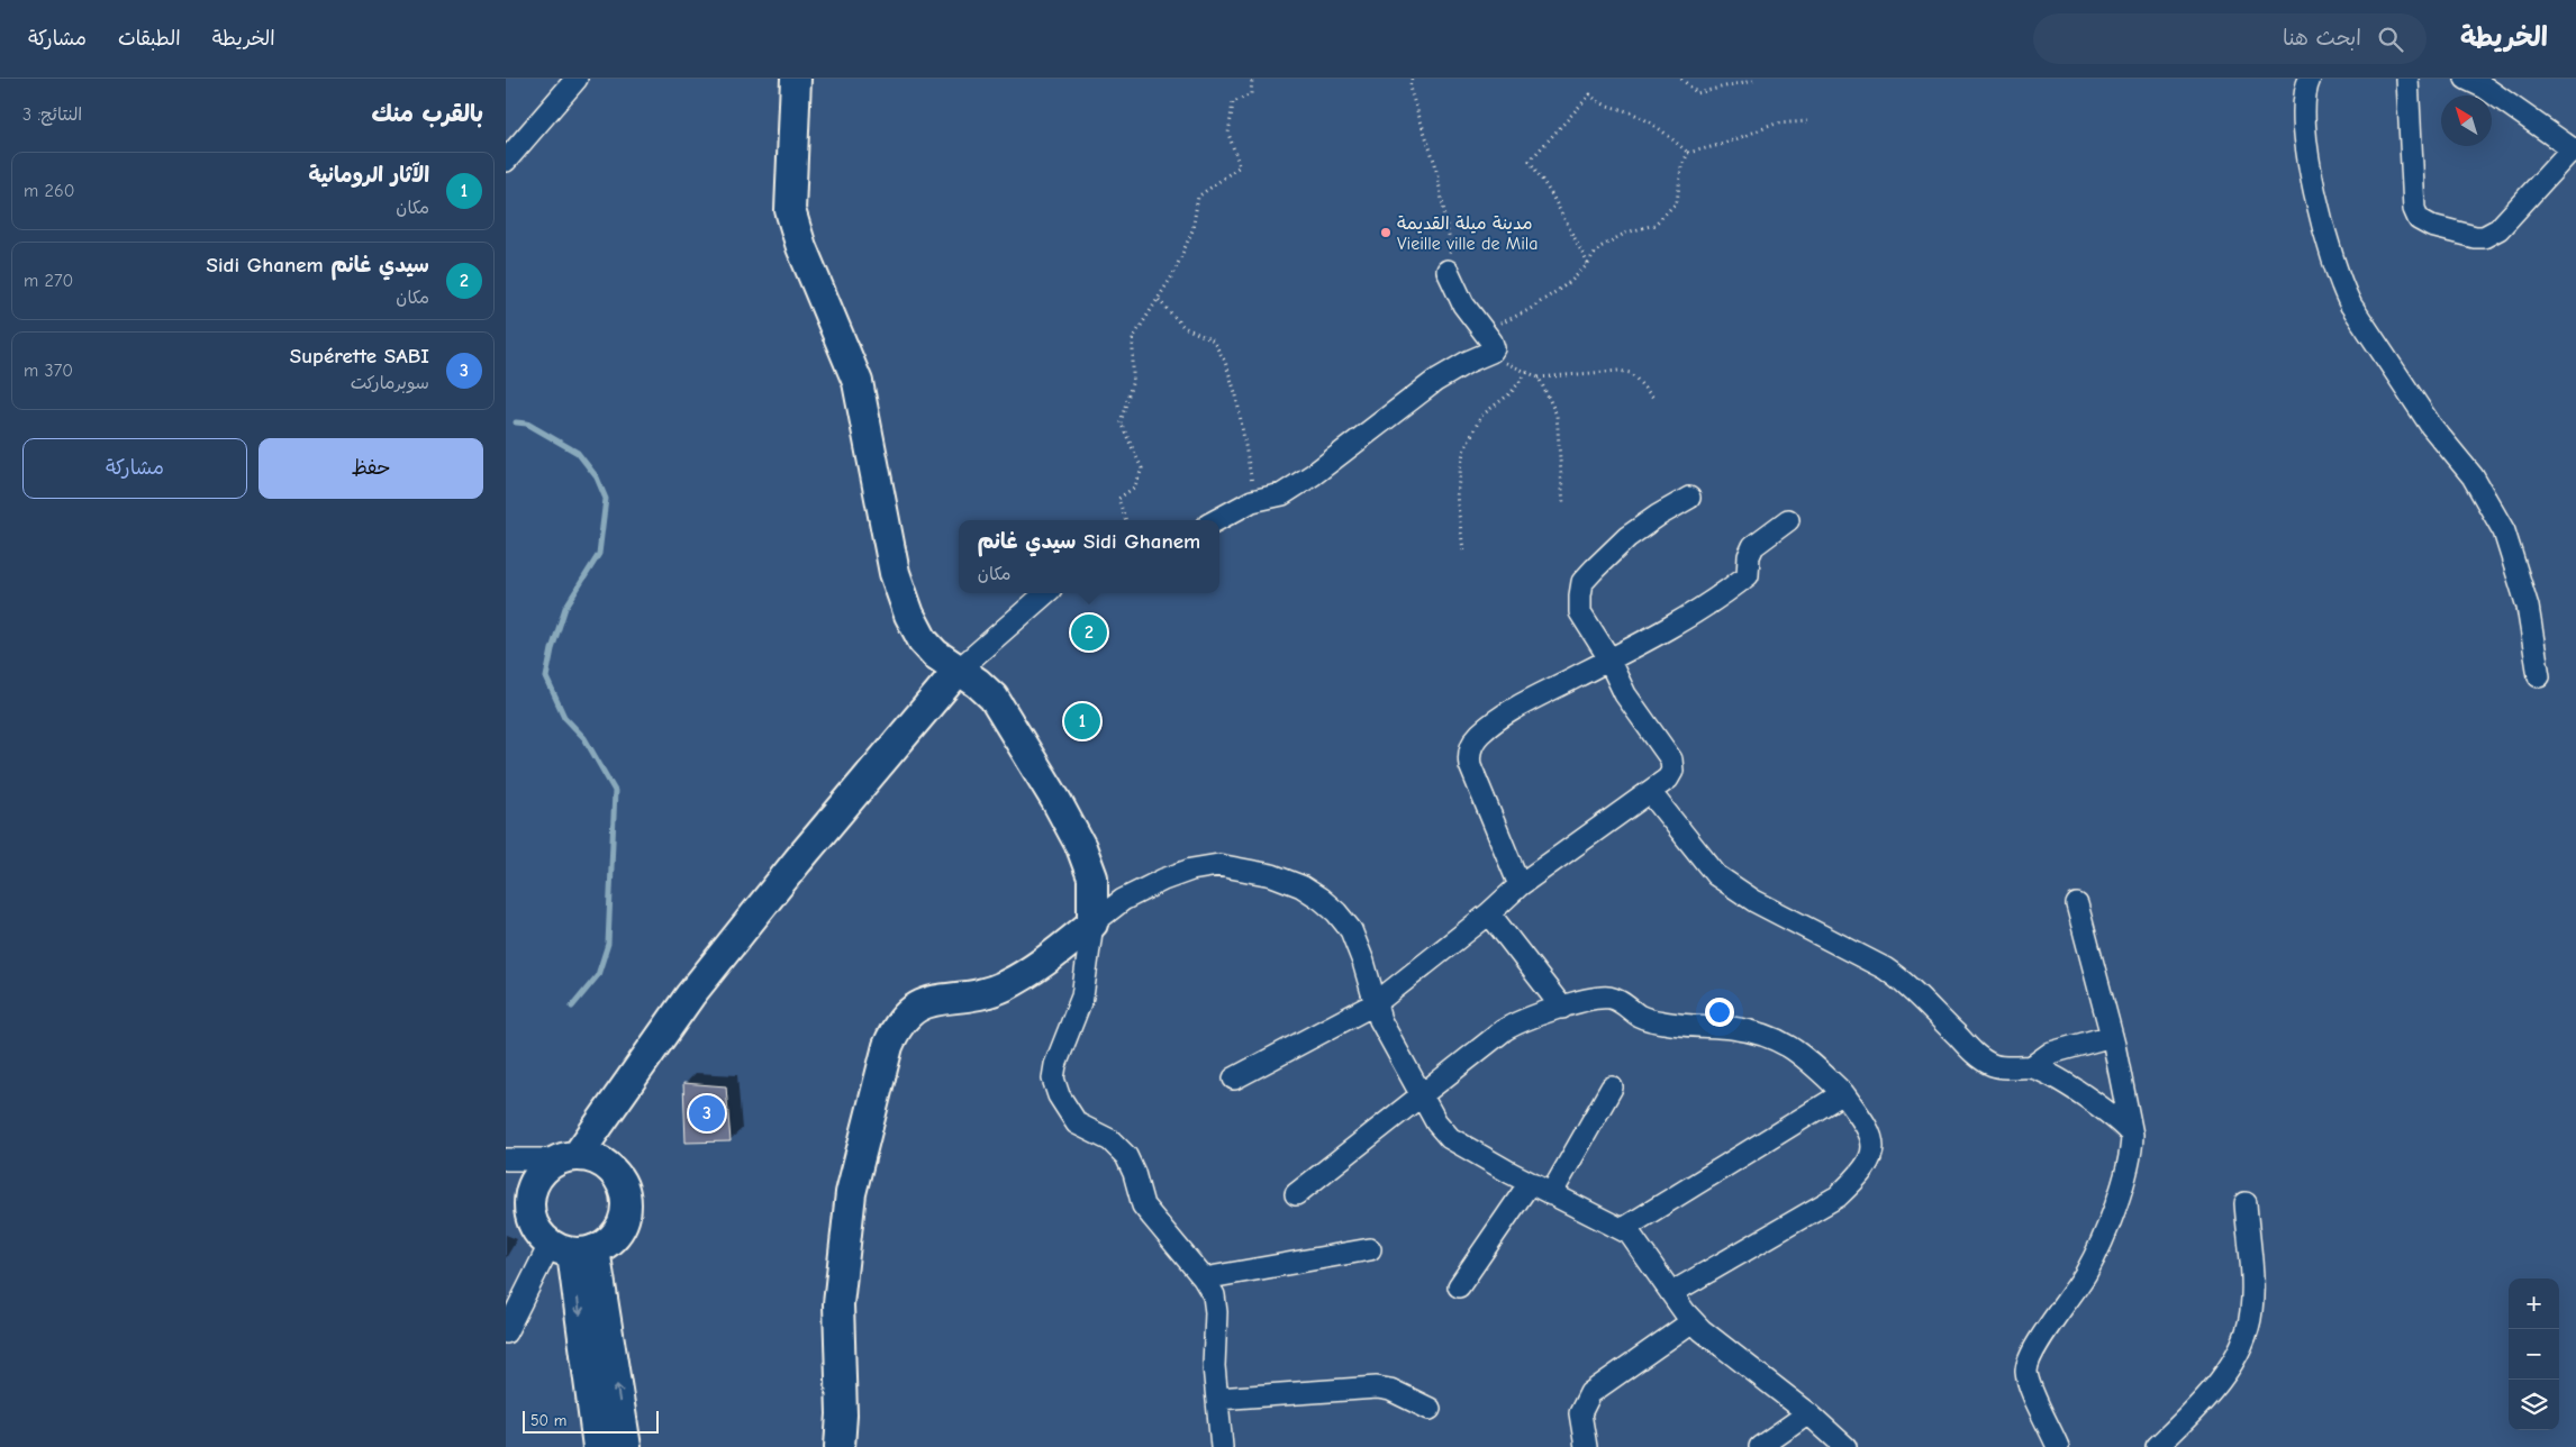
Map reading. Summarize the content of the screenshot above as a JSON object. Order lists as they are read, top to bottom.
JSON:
{
  "places": ["مدينة ميلة القديمة Vieille ville de Mila"],
  "scale_bar": "50 m",
  "north": "top left",
  "page": {
    "header": "الخريطة",
    "search": "ابحث هنا",
    "nav": ["الخريطة", "الطبقات", "مشاركة"],
    "heading": ["بالقرب منك", "النتائج: 3"],
    "list": [
      {
        "mark": "1",
        "name": "الآثار الرومانية",
        "note": "مكان",
        "value": "260 m"
      },
      {
        "mark": "2",
        "name": "سيدي غانم Sidi Ghanem",
        "note": "مكان",
        "value": "270 m"
      },
      {
        "mark": "3",
        "name": "Supérette SABI",
        "note": "سوبرماركت",
        "value": "370 m"
      }
    ],
    "buttons": ["حفظ", "مشاركة"],
    "popup": ["سيدي غانم Sidi Ghanem", "مكان"],
    "pins": ["2", "1", "3"],
    "map_buttons": ["+", "−"],
    "scale": "50 m"
  }
}
